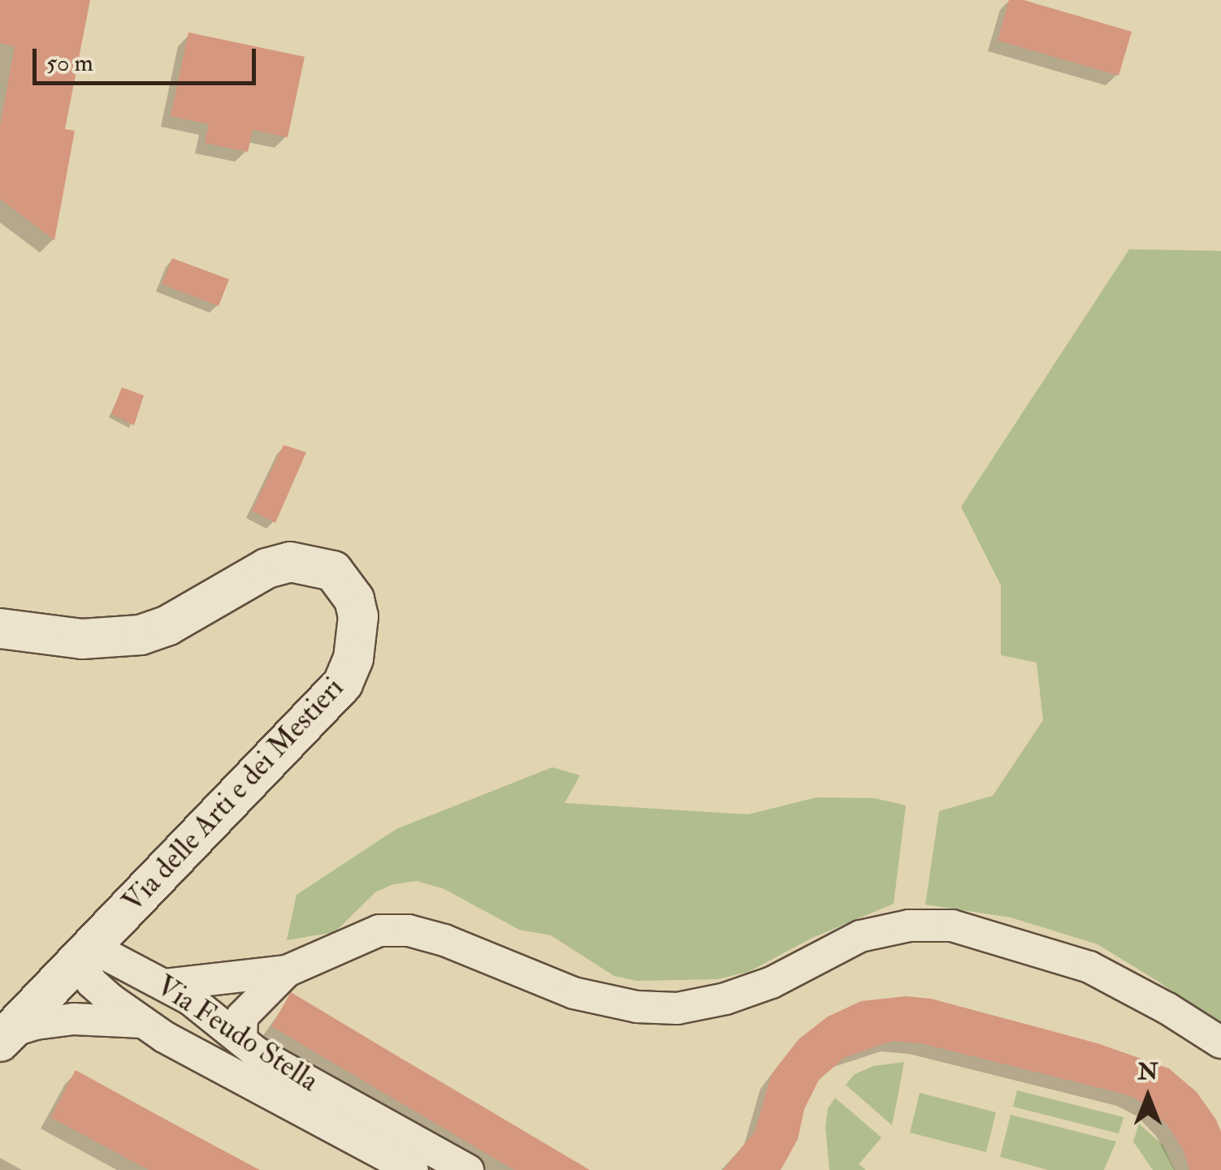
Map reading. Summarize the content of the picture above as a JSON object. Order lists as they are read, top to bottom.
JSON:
{
  "streets": {
    "street": ["Via delle Arti e dei Mestieri", "Via Feudo Stella"]
  },
  "crossings": [
    ["Via delle Arti e dei Mestieri", "Via Feudo Stella"]
  ],
  "scale_bar": "50 m",
  "north": "top"
}
